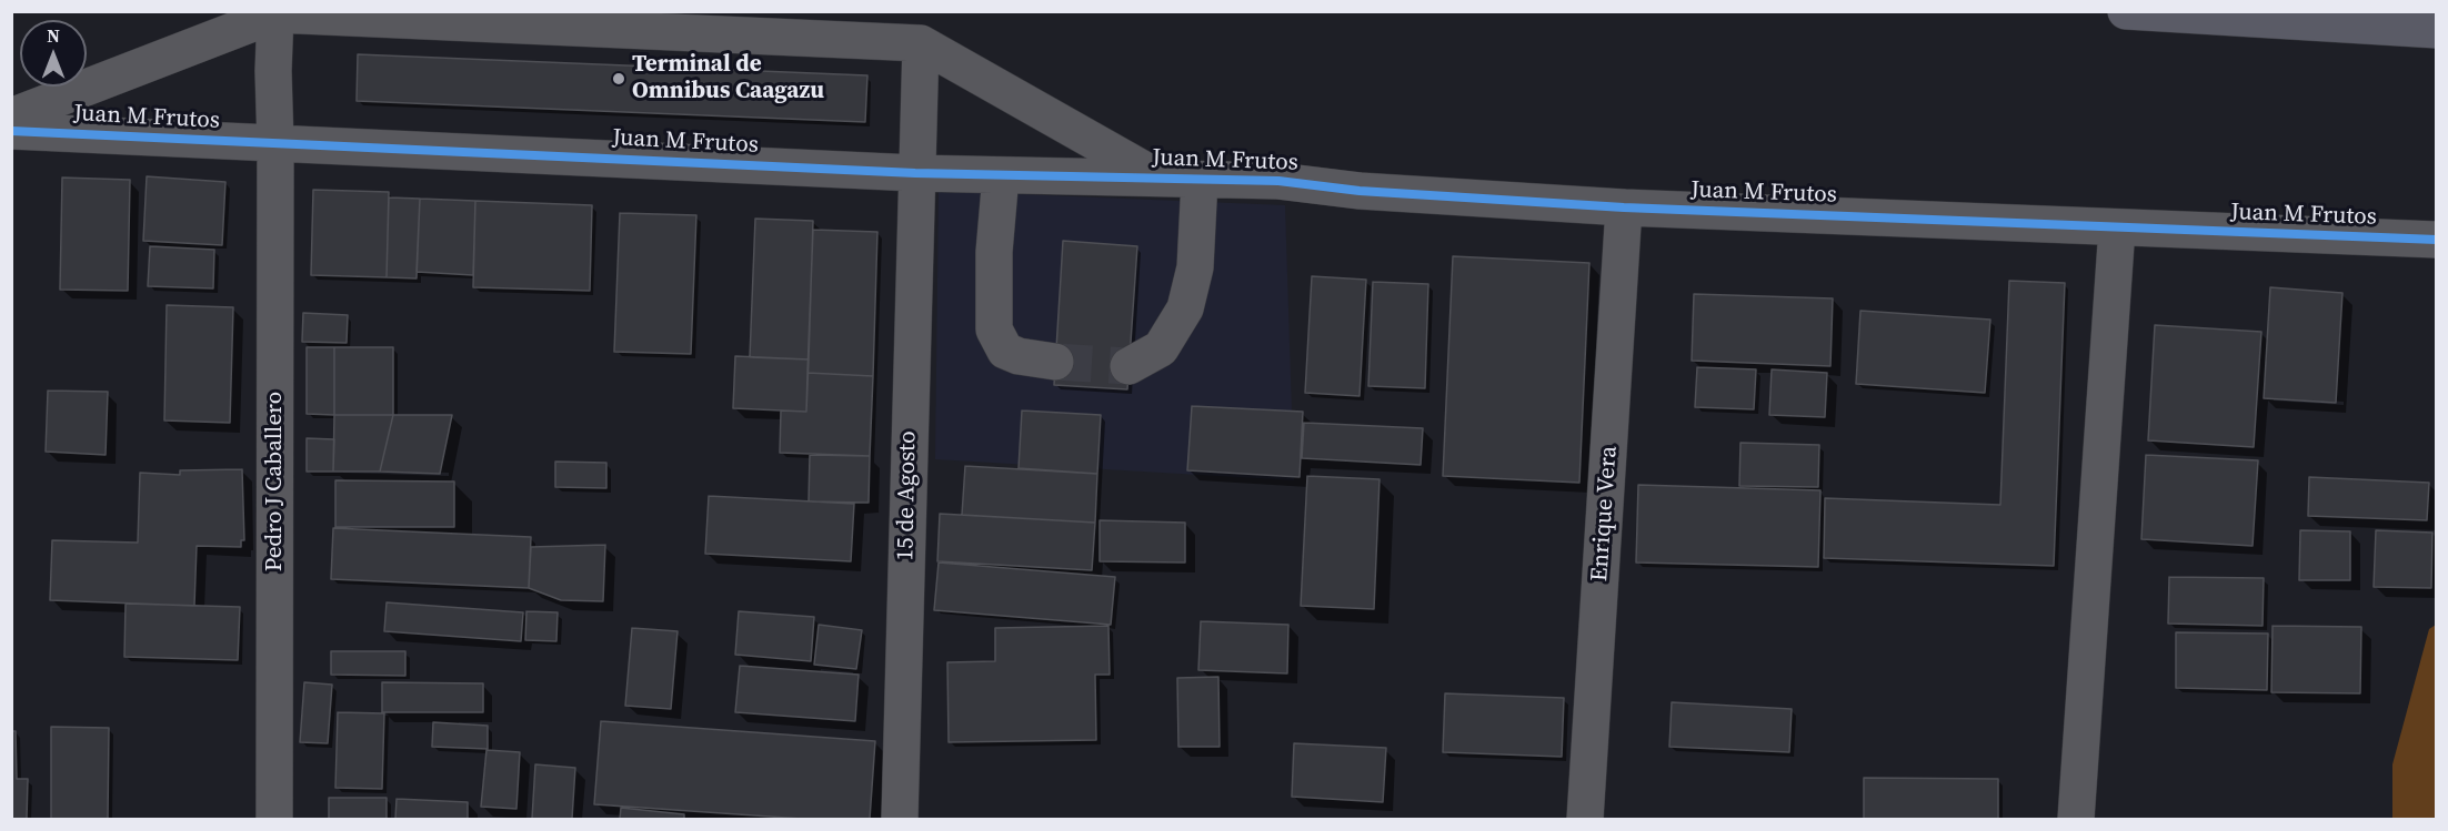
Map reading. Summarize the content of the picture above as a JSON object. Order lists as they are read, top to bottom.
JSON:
{
  "streets": {
    "street": [
      "Juan M Frutos",
      "Pedro J Caballero",
      "15 de Agosto",
      "Enrique Vera"
    ]
  },
  "crossings": [
    ["Juan M Frutos", "Pedro J Caballero"],
    ["Juan M Frutos", "15 de Agosto"],
    ["Juan M Frutos", "Enrique Vera"]
  ],
  "places": ["Terminal de Omnibus Caagazu"],
  "north": "top"
}
